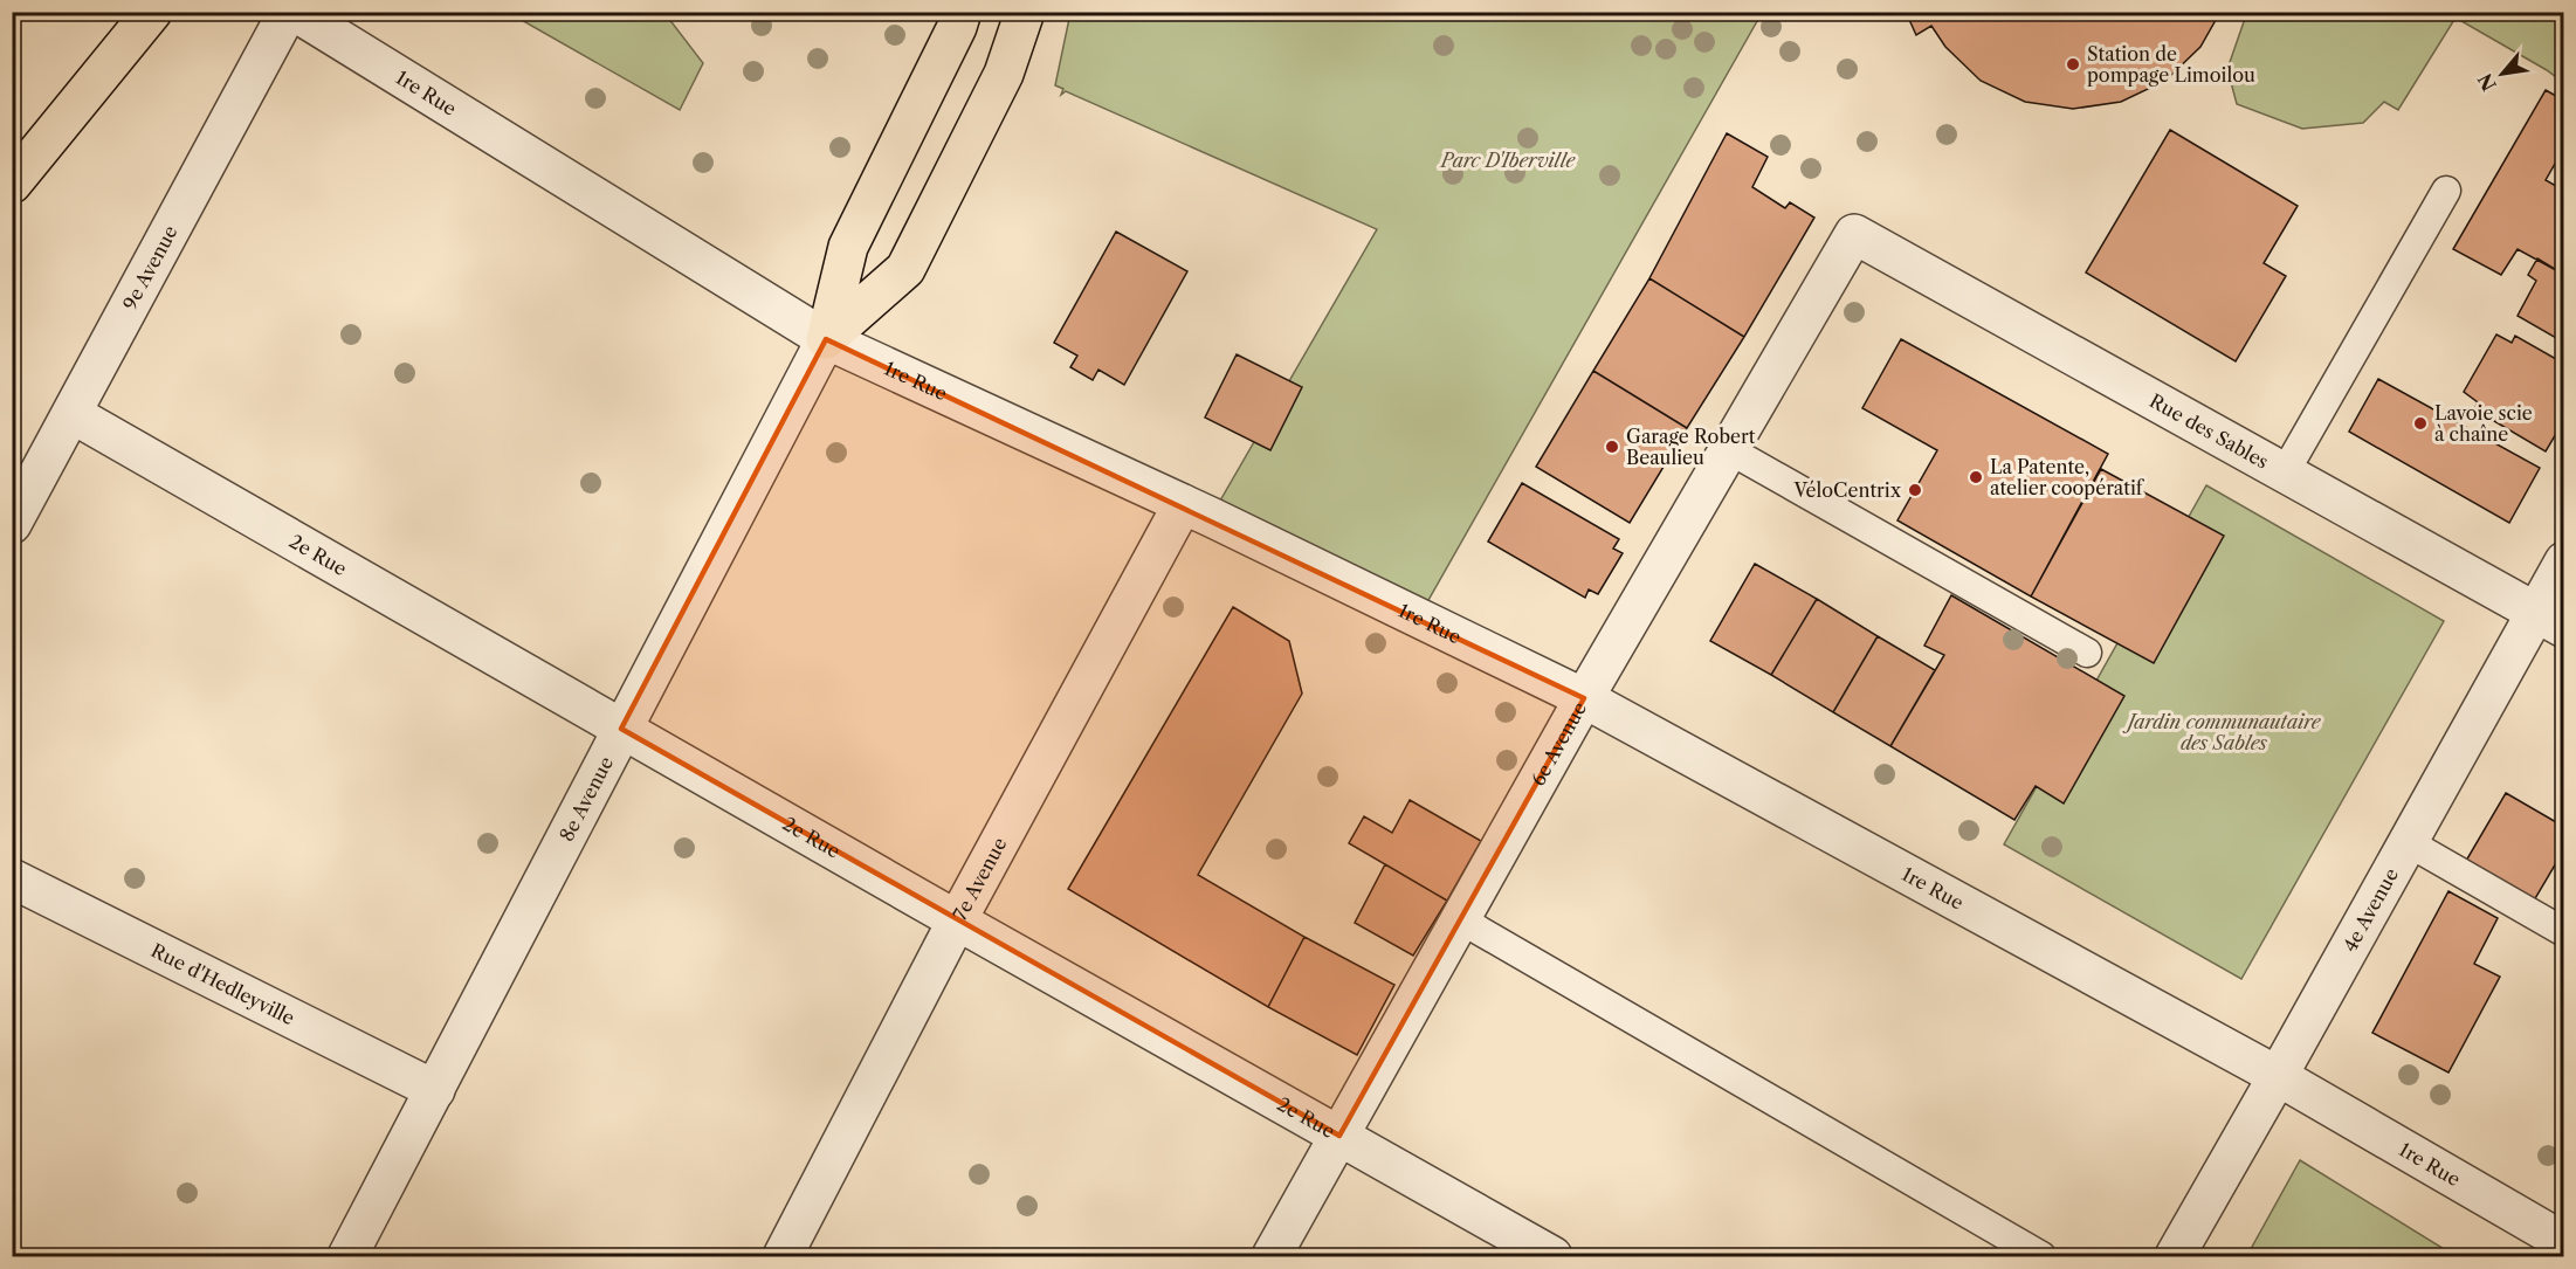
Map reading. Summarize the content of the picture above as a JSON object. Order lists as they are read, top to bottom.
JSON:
{
  "streets": {
    "street": [
      "1re Rue",
      "9e Avenue",
      "Rue des Sables",
      "2e Rue",
      "6e Avenue",
      "8e Avenue",
      "7e Avenue",
      "4e Avenue",
      "Rue d'Hedleyville"
    ]
  },
  "crossings": [
    ["1re Rue", "6e Avenue"],
    ["1re Rue", "8e Avenue"],
    ["1re Rue", "7e Avenue"],
    ["1re Rue", "4e Avenue"],
    ["9e Avenue", "2e Rue"],
    ["Rue des Sables", "6e Avenue"],
    ["Rue des Sables", "4e Avenue"],
    ["2e Rue", "6e Avenue"],
    ["2e Rue", "8e Avenue"],
    ["2e Rue", "7e Avenue"],
    ["8e Avenue", "Rue d'Hedleyville"]
  ],
  "parks": ["Parc D'Iberville", "Jardin communautaire des Sables"],
  "places": [
    "Station de pompage Limoilou",
    "Lavoie scie à chaîne",
    "Garage Robert Beaulieu",
    "La Patente, atelier coopératif",
    "VéloCentrix"
  ],
  "north": "bottom left"
}
